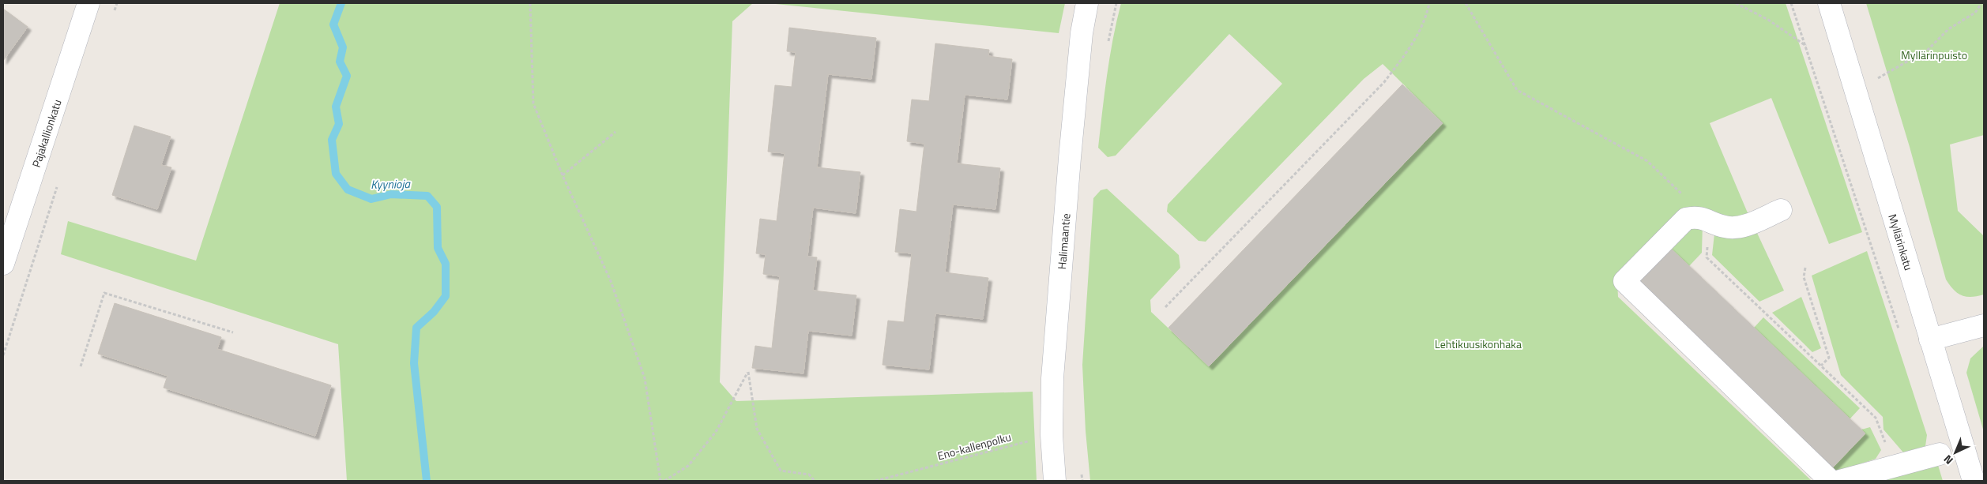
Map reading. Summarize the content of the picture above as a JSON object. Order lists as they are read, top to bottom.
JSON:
{
  "streets": {
    "street": ["Pajakallionkatu", "Halimaantie", "Myllärinkatu"],
    "path": ["Eno-kallenpolku"]
  },
  "crossings": [
    ["Halimaantie", "Eno-kallenpolku"]
  ],
  "water": ["Kyynioja"],
  "parks": ["Myllärinpuisto", "Lehtikuusikonhaka"],
  "north": "bottom left"
}
